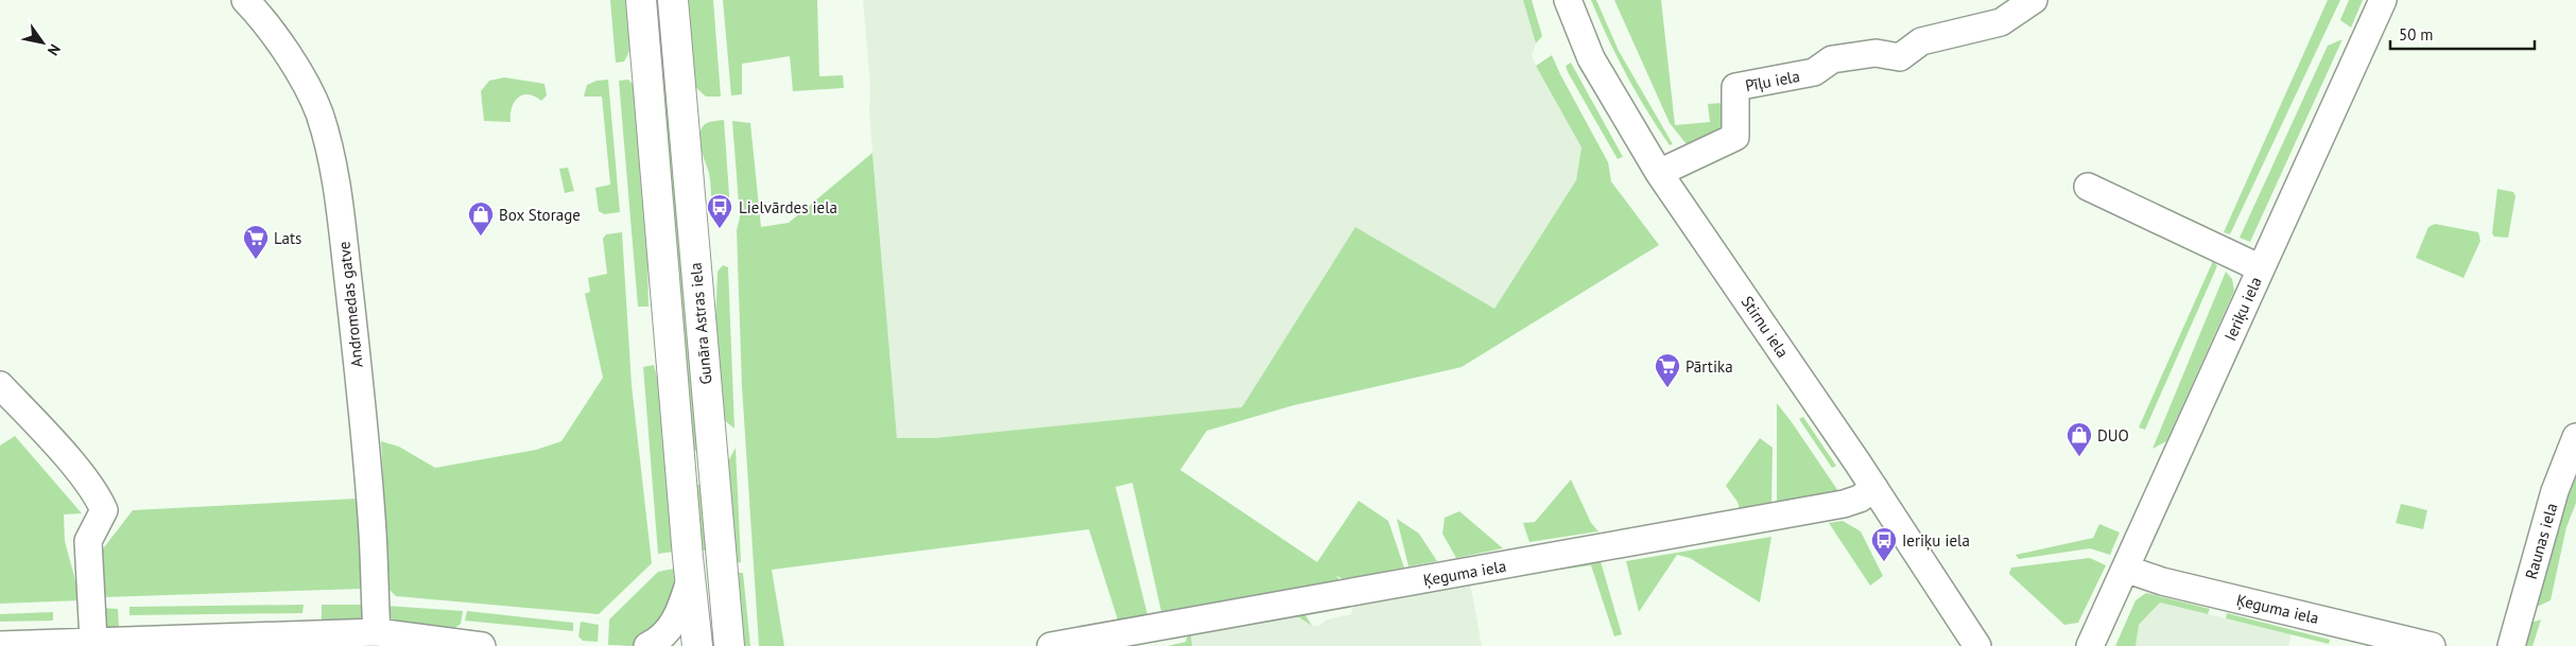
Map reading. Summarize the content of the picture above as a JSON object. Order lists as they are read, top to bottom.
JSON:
{
  "streets": {
    "main road": ["Gunāra Astras iela"],
    "street": [
      "Pīļu iela",
      "Andromedas gatve",
      "Ieriķu iela",
      "Stirnu iela",
      "Raunas iela",
      "Ķeguma iela"
    ]
  },
  "crossings": [
    ["Pīļu iela", "Stirnu iela"],
    ["Ieriķu iela", "Ķeguma iela"],
    ["Stirnu iela", "Ķeguma iela"]
  ],
  "places": {
    "bus stop": ["Lielvārdes iela", "Ieriķu iela"],
    "shop": ["Box Storage", "DUO"],
    "supermarket": ["Lats", "Pārtika"]
  },
  "scale_bar": "50 m",
  "north": "bottom right"
}
